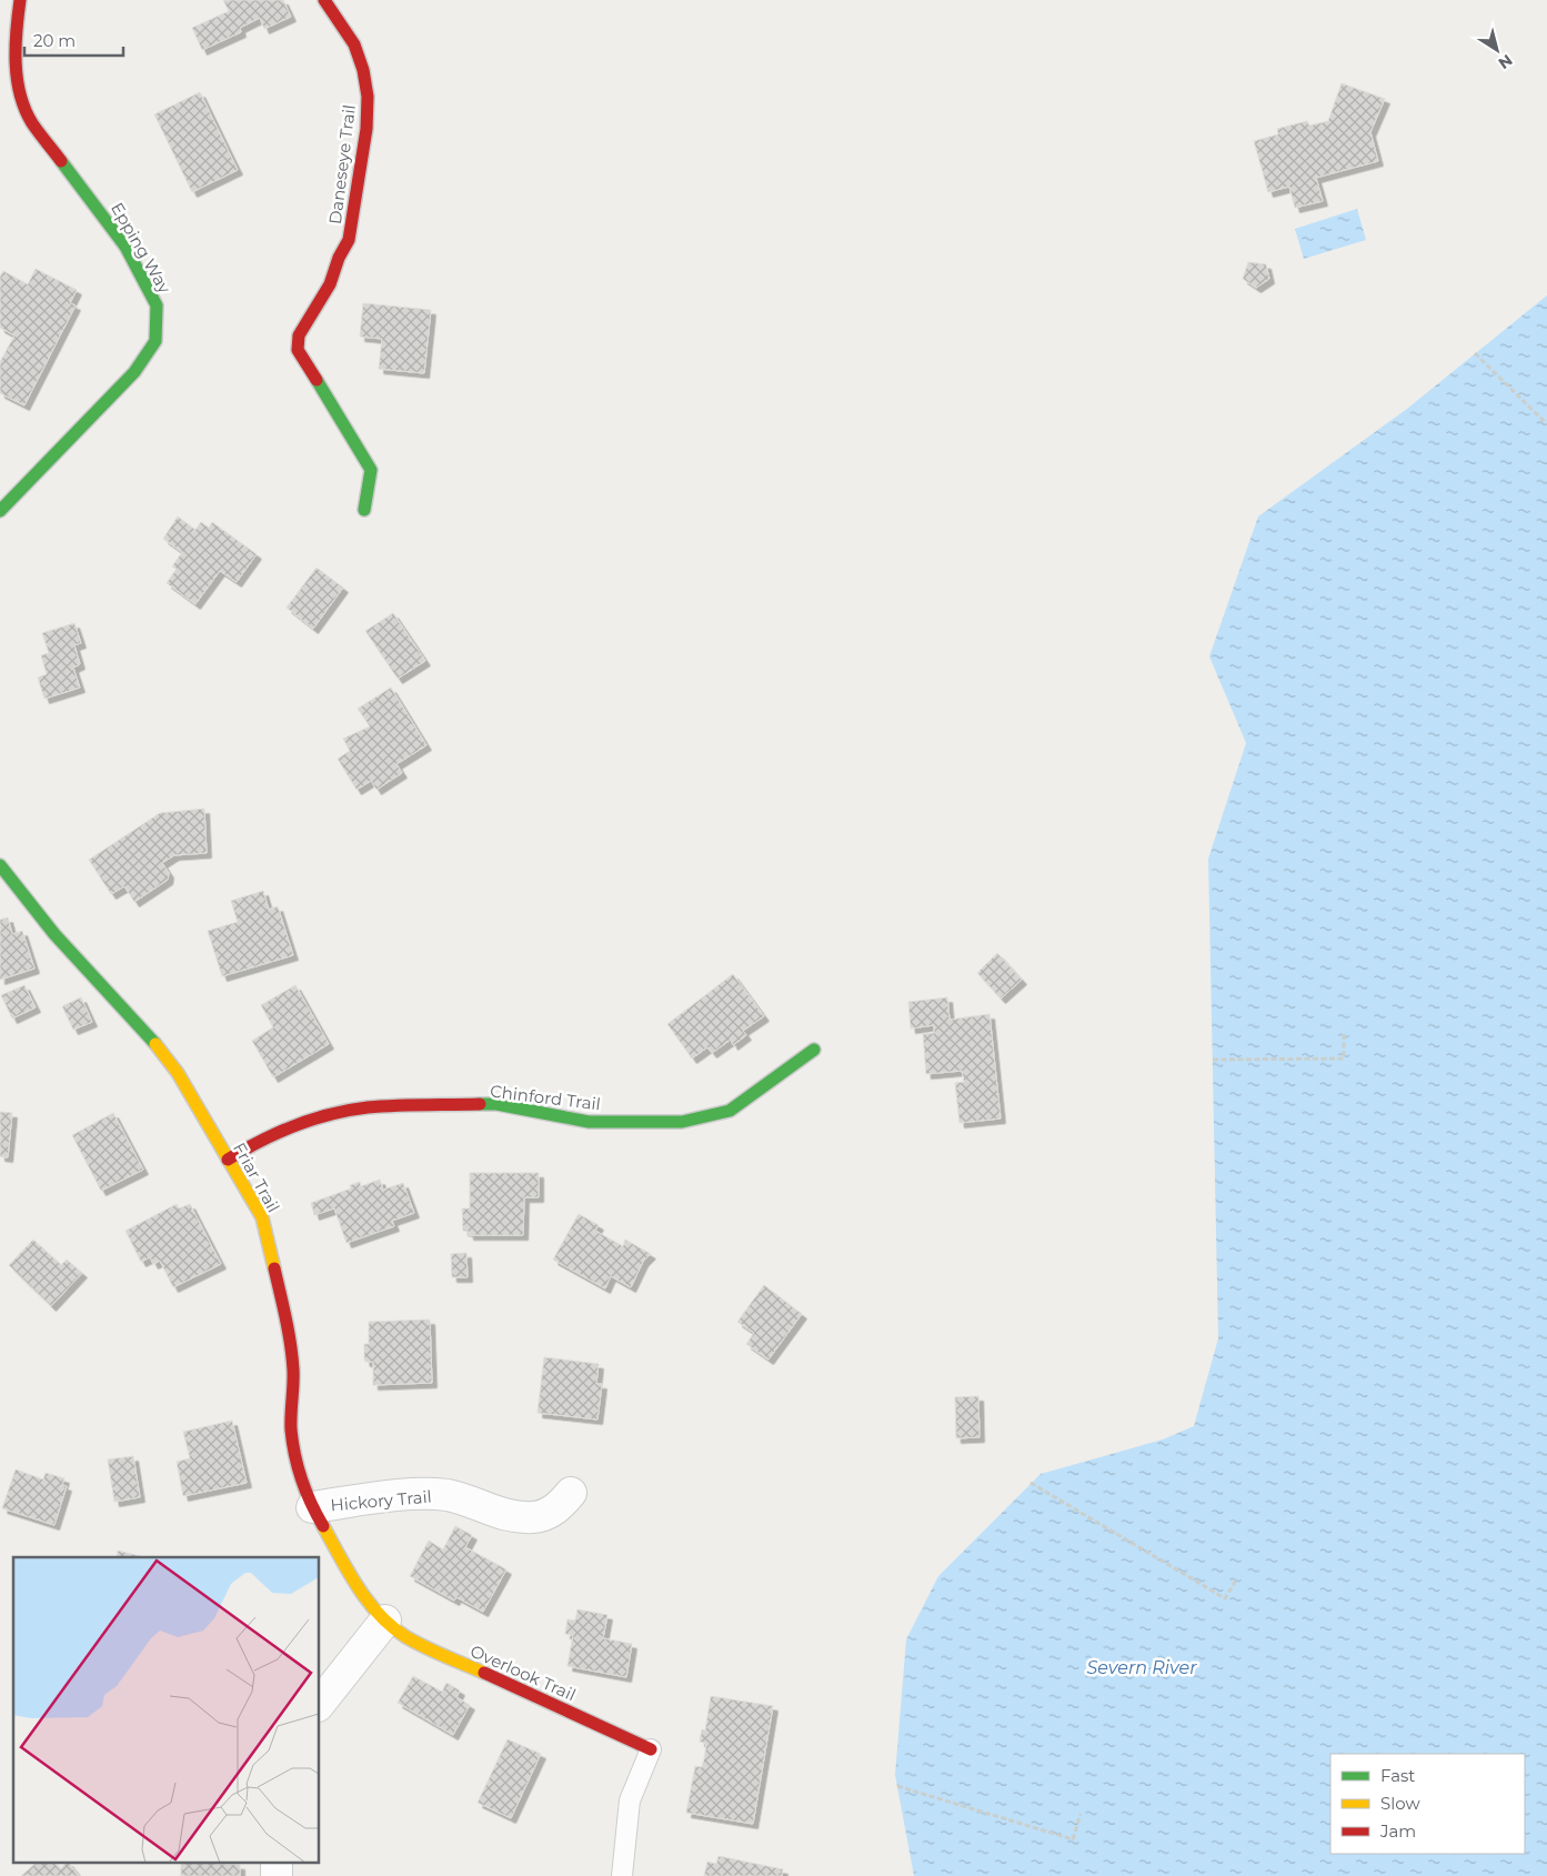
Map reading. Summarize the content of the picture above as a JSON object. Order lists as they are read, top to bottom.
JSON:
{
  "streets": {
    "street": [
      "Daneseye Trail",
      "Epping Way",
      "Chinford Trail",
      "Friar Trail",
      "Hickory Trail",
      "Overlook Trail"
    ]
  },
  "crossings": [
    ["Chinford Trail", "Friar Trail"],
    ["Friar Trail", "Hickory Trail"],
    ["Friar Trail", "Overlook Trail"]
  ],
  "water": ["Severn River"],
  "legend": ["Fast", "Slow", "Jam"],
  "scale_bar": "20 m",
  "north": "bottom right"
}
